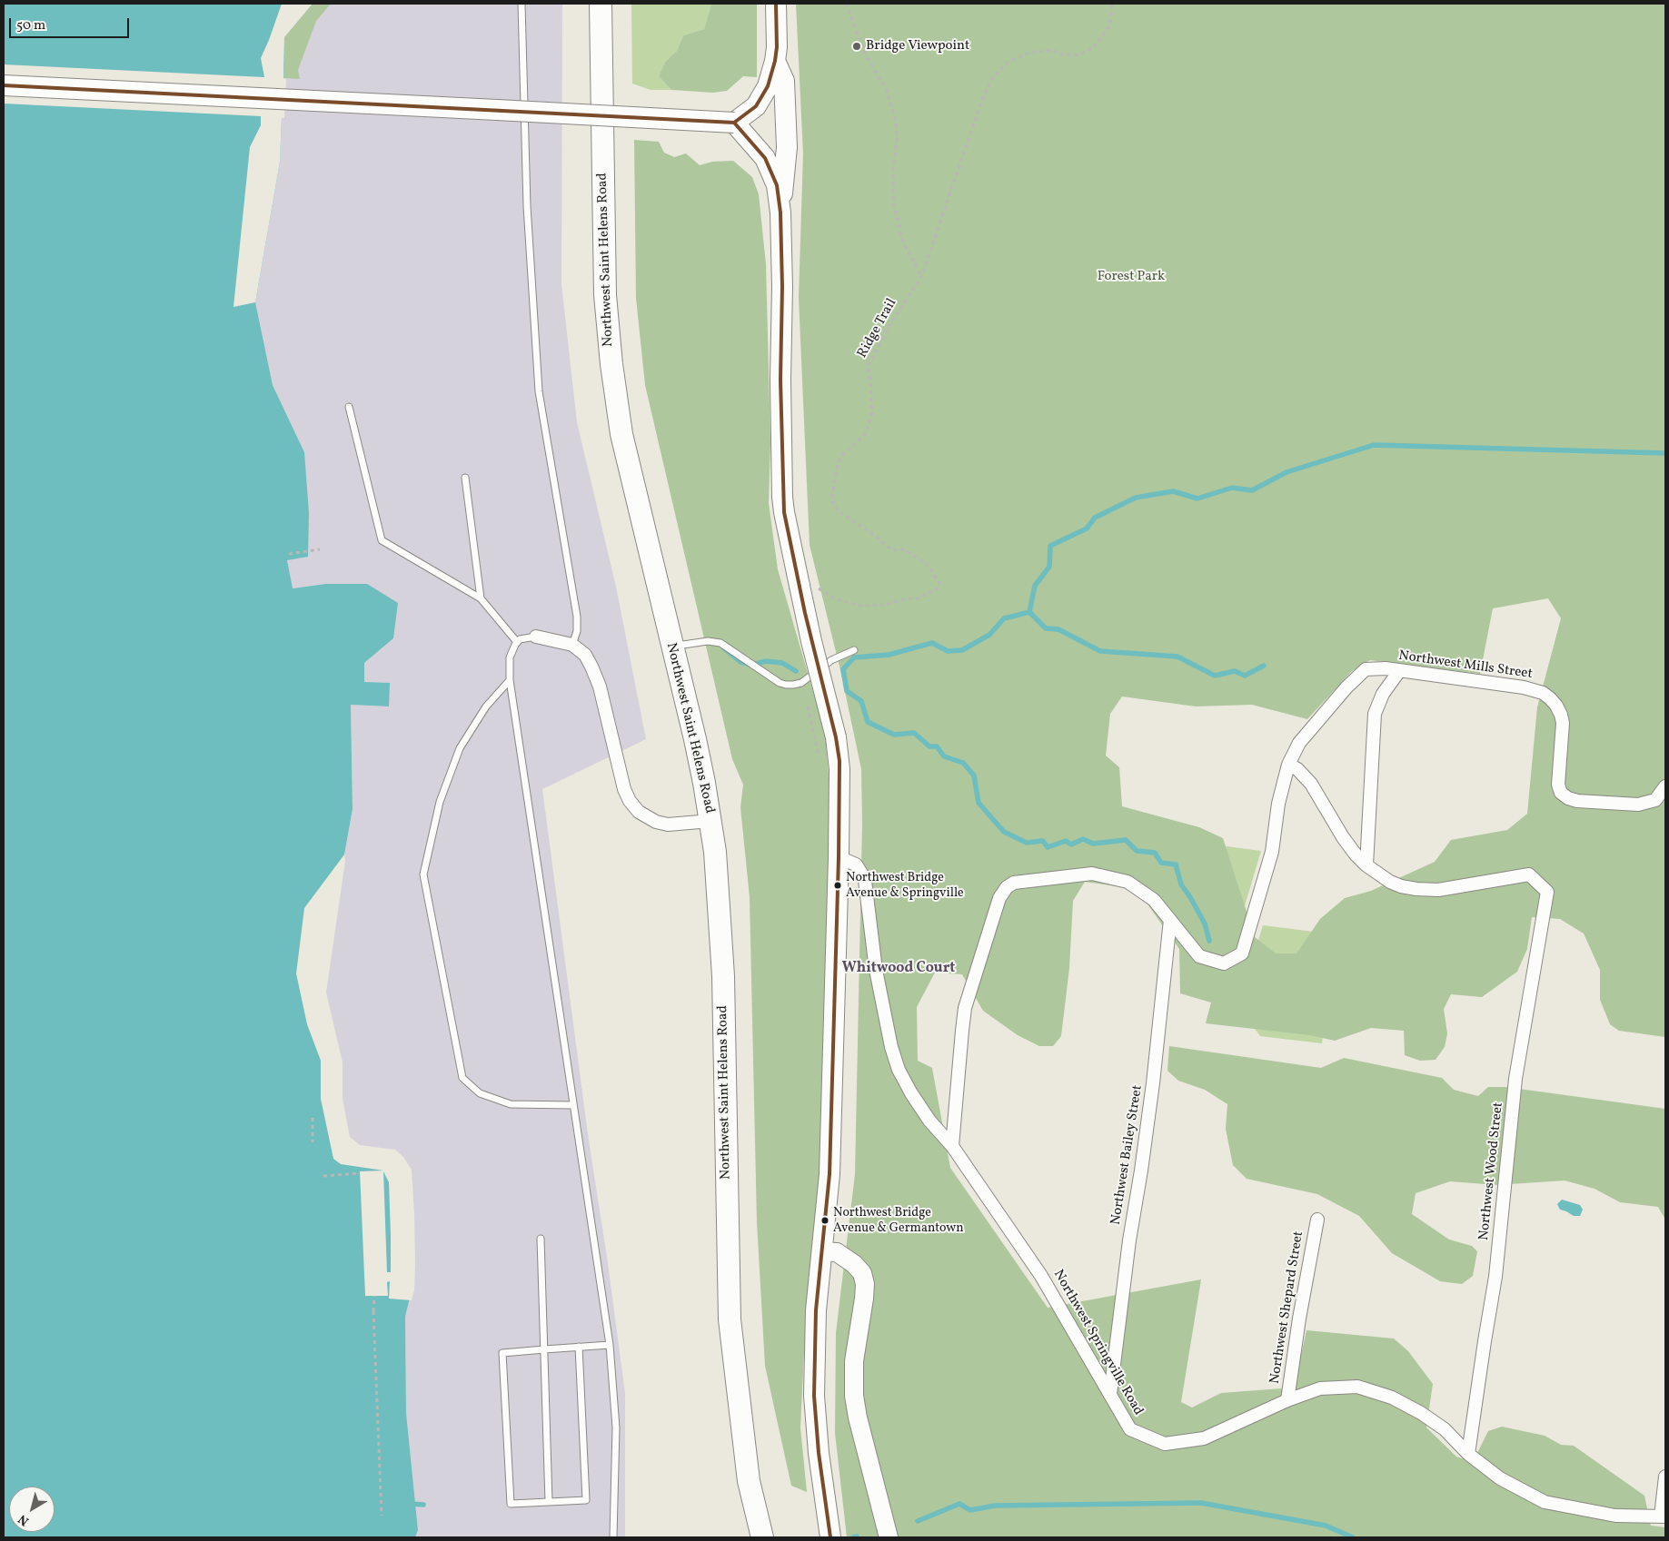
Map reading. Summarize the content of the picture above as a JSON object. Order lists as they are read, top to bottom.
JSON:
{
  "streets": {
    "highway": ["Northwest Saint Helens Road"],
    "street": [
      "Northwest Mills Street",
      "Northwest Bailey Street",
      "Northwest Wood Street",
      "Northwest Shepard Street",
      "Northwest Springville Road"
    ],
    "path": ["Ridge Trail"]
  },
  "crossings": [
    ["Northwest Mills Street", "Northwest Bailey Street"],
    ["Northwest Mills Street", "Northwest Springville Road"],
    ["Northwest Bailey Street", "Northwest Springville Road"],
    ["Northwest Wood Street", "Northwest Springville Road"],
    ["Northwest Shepard Street", "Northwest Springville Road"]
  ],
  "districts": ["Whitwood Court"],
  "parks": ["Forest Park"],
  "places": ["Bridge Viewpoint", "Northwest Bridge Avenue & Springville", "Northwest Bridge Avenue & Germantown"],
  "scale_bar": "50 m",
  "north": "bottom left"
}
